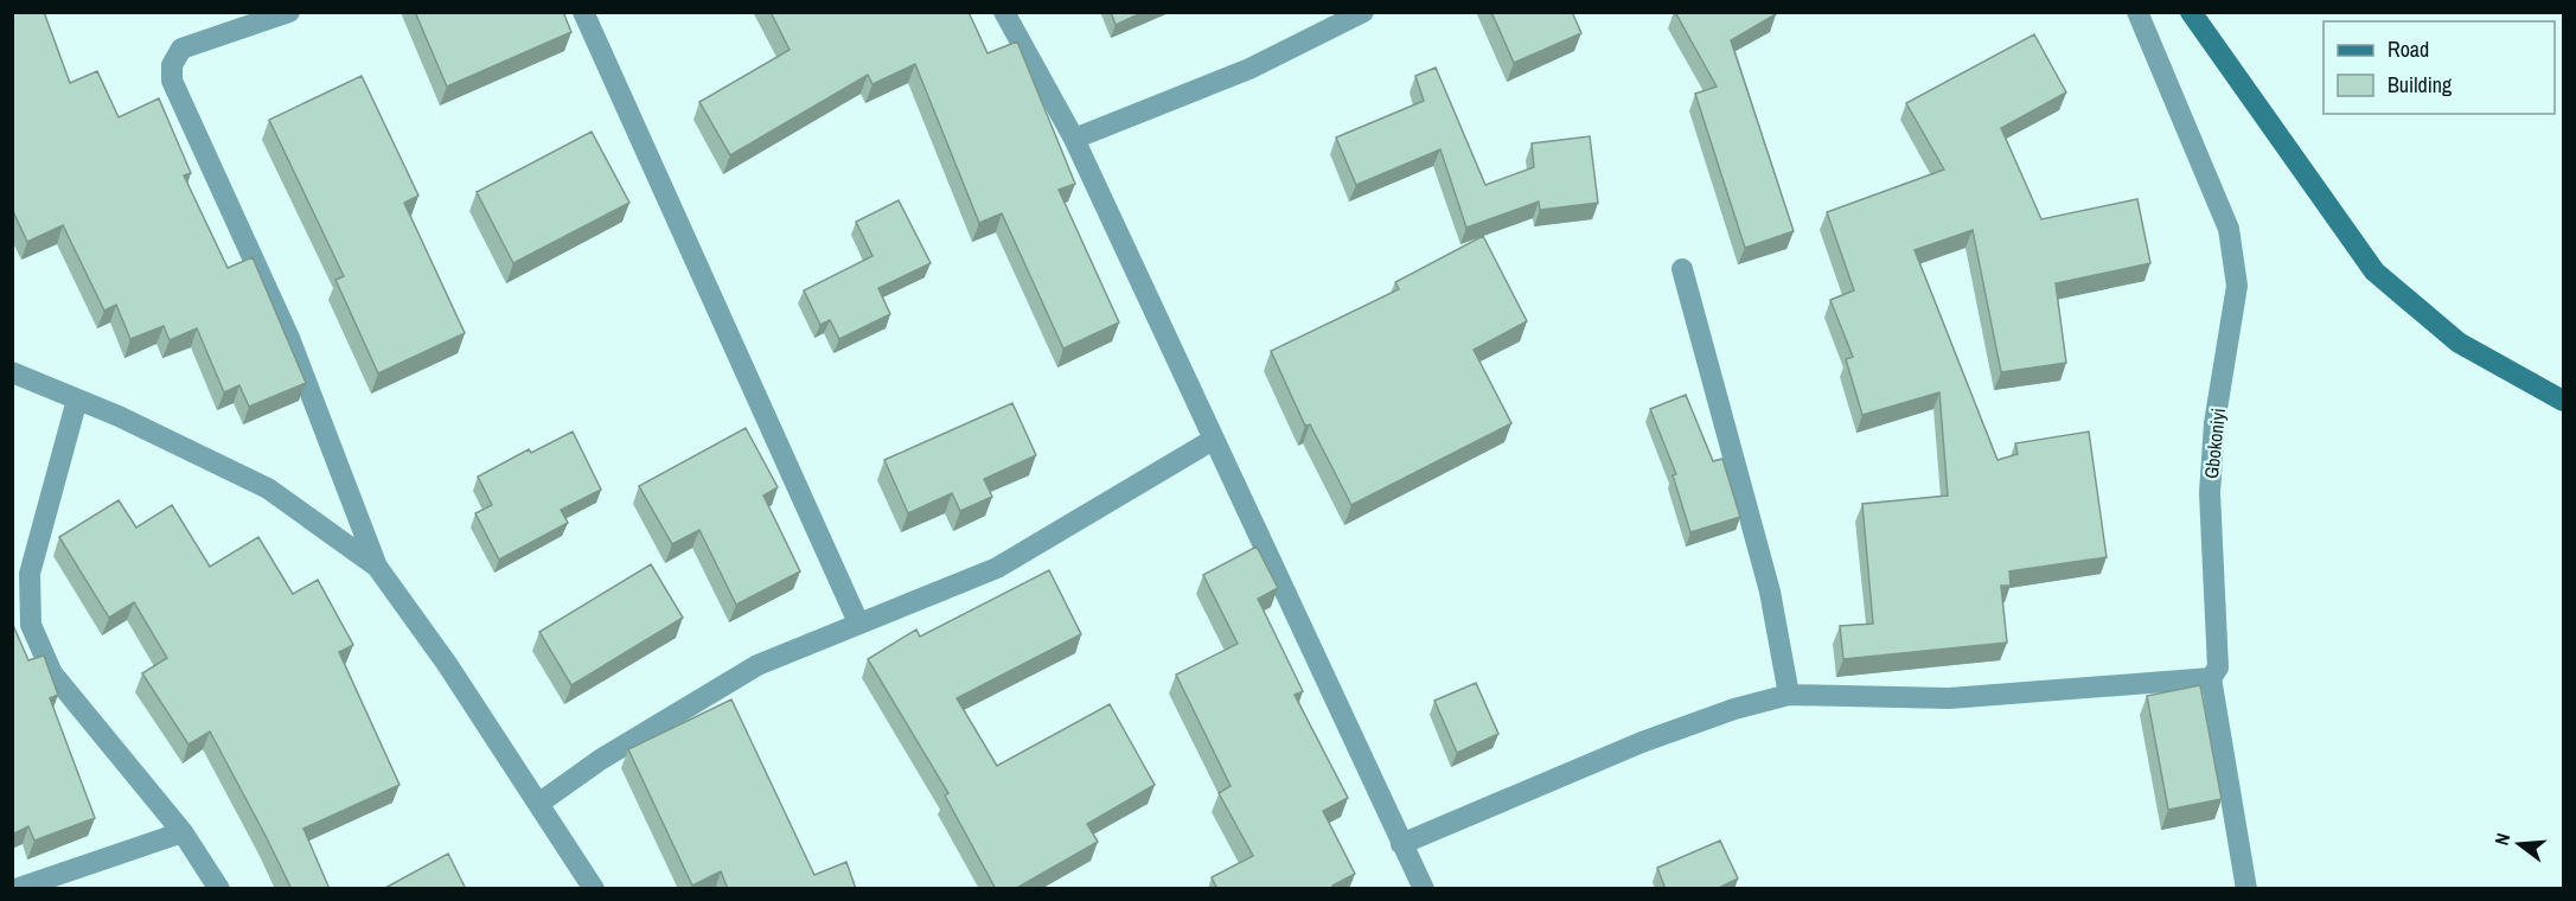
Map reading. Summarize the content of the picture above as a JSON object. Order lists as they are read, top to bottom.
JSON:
{
  "streets": {
    "street": ["Gbokoniyi"]
  },
  "legend": ["Road", "Building"],
  "north": "left"
}
